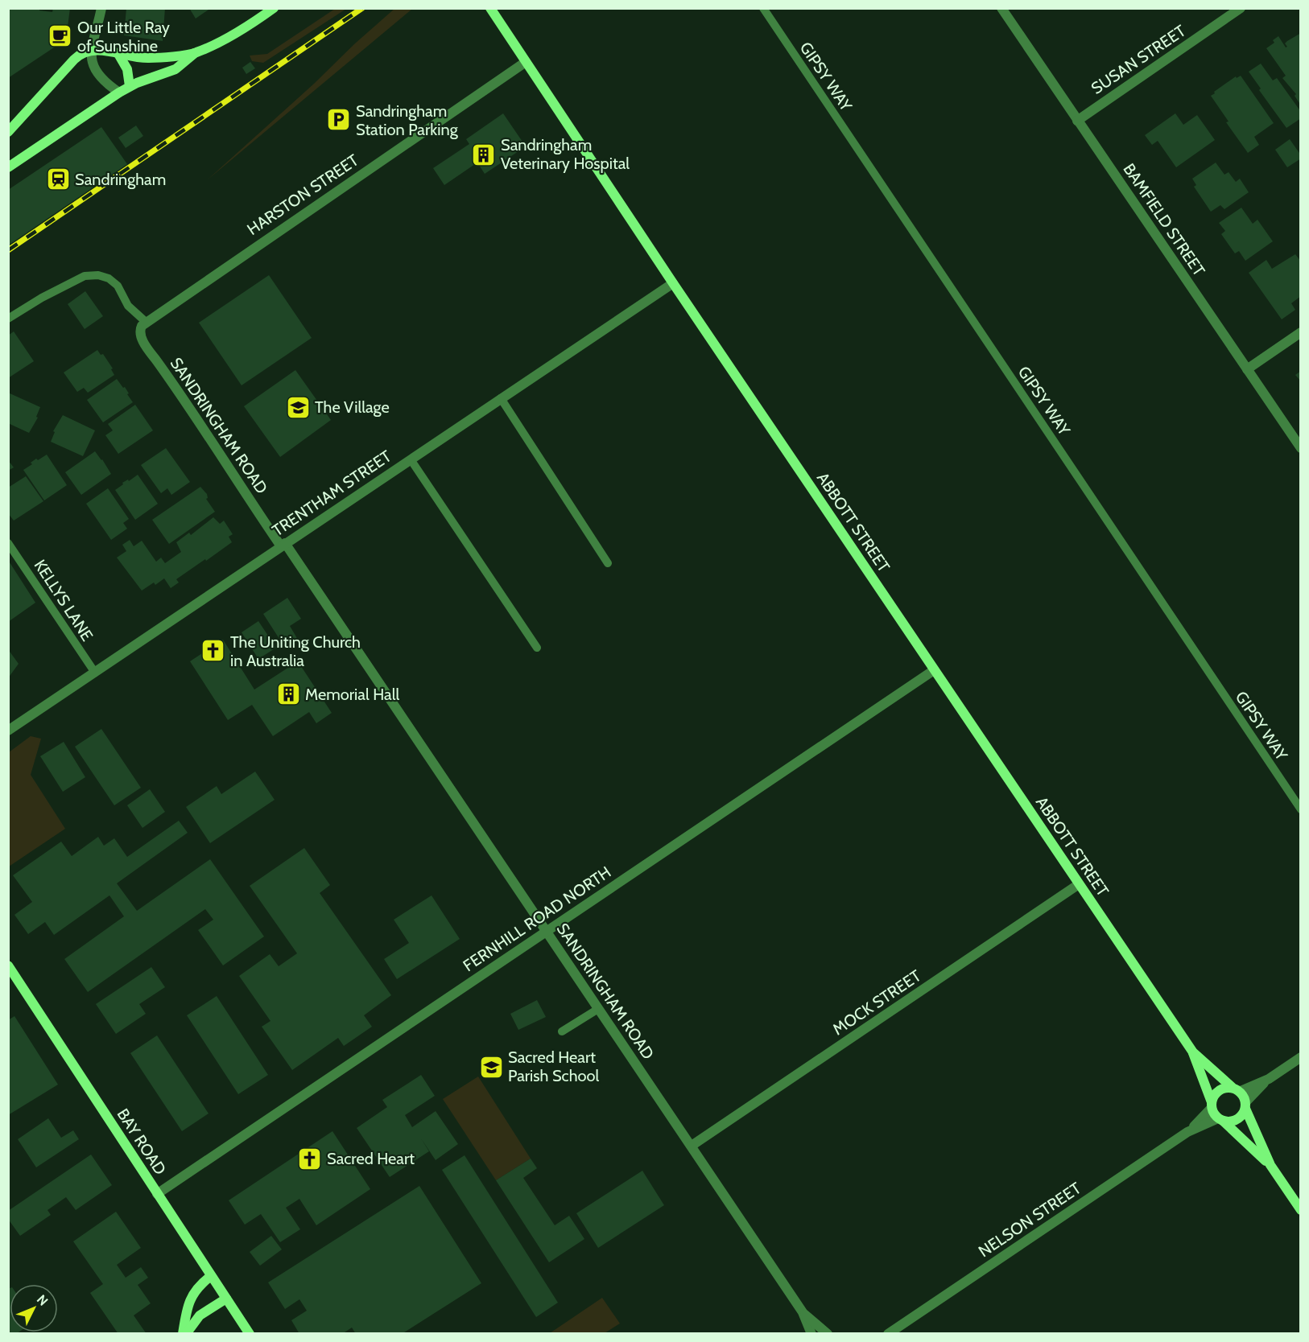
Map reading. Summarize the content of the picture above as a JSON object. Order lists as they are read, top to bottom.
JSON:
{
  "streets": {
    "street": [
      "SUSAN STREET",
      "HARSTON STREET",
      "BAMFIELD STREET",
      "SANDRINGHAM ROAD",
      "TRENTHAM STREET",
      "ABBOTT STREET",
      "FERNHILL ROAD NORTH",
      "MOCK STREET",
      "BAY ROAD",
      "NELSON STREET"
    ],
    "lane": ["GIPSY WAY", "KELLYS LANE"]
  },
  "crossings": [
    ["SUSAN STREET", "BAMFIELD STREET"],
    ["HARSTON STREET", "SANDRINGHAM ROAD"],
    ["HARSTON STREET", "ABBOTT STREET"],
    ["SANDRINGHAM ROAD", "TRENTHAM STREET"],
    ["SANDRINGHAM ROAD", "FERNHILL ROAD NORTH"],
    ["SANDRINGHAM ROAD", "MOCK STREET"],
    ["TRENTHAM STREET", "ABBOTT STREET"],
    ["TRENTHAM STREET", "KELLYS LANE"],
    ["ABBOTT STREET", "FERNHILL ROAD NORTH"],
    ["ABBOTT STREET", "MOCK STREET"],
    ["ABBOTT STREET", "NELSON STREET"],
    ["FERNHILL ROAD NORTH", "BAY ROAD"]
  ],
  "places": {
    "cafe": ["Our Little Ray of Sunshine"],
    "parking": ["Sandringham Station Parking"],
    "building": ["Sandringham Veterinary Hospital", "Memorial Hall"],
    "station": ["Sandringham"],
    "school or university": ["The Village", "Sacred Heart Parish School"],
    "church": ["The Uniting Church in Australia", "Sacred Heart"]
  },
  "north": "top right"
}
